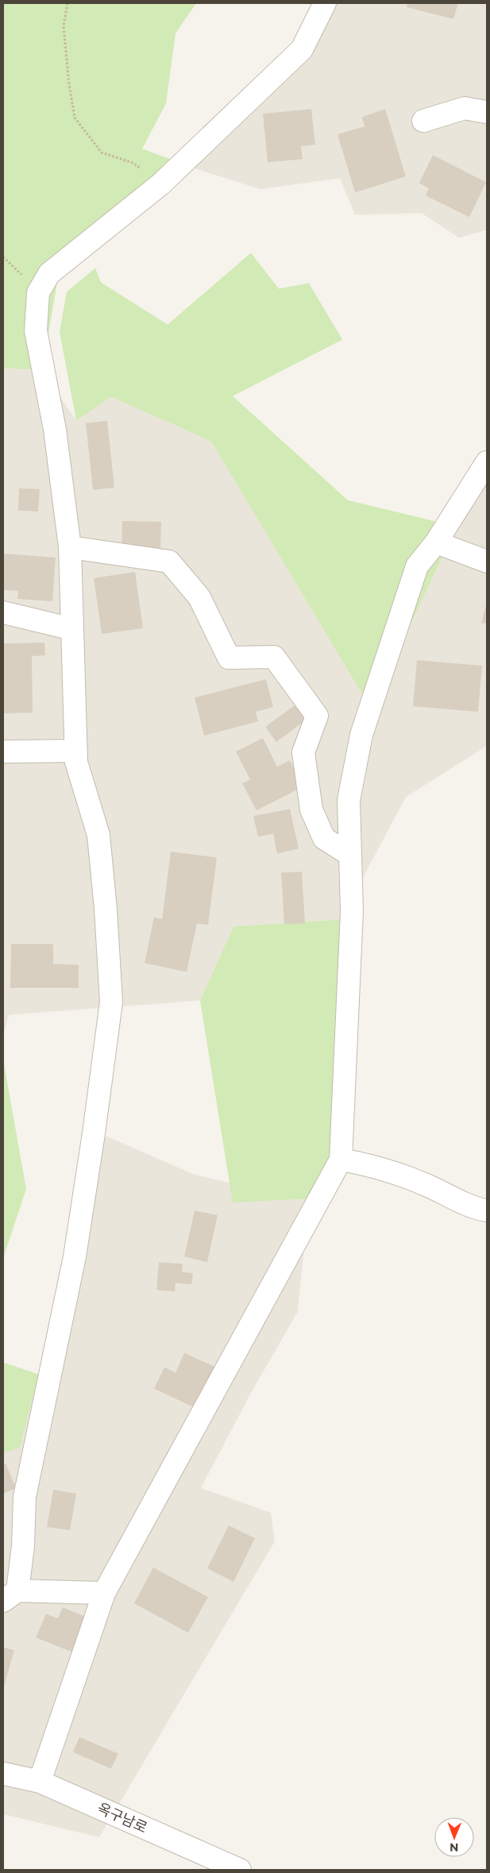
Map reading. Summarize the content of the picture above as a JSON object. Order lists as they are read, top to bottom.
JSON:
{
  "streets": {
    "street": ["옥구남로"]
  },
  "north": "bottom"
}
